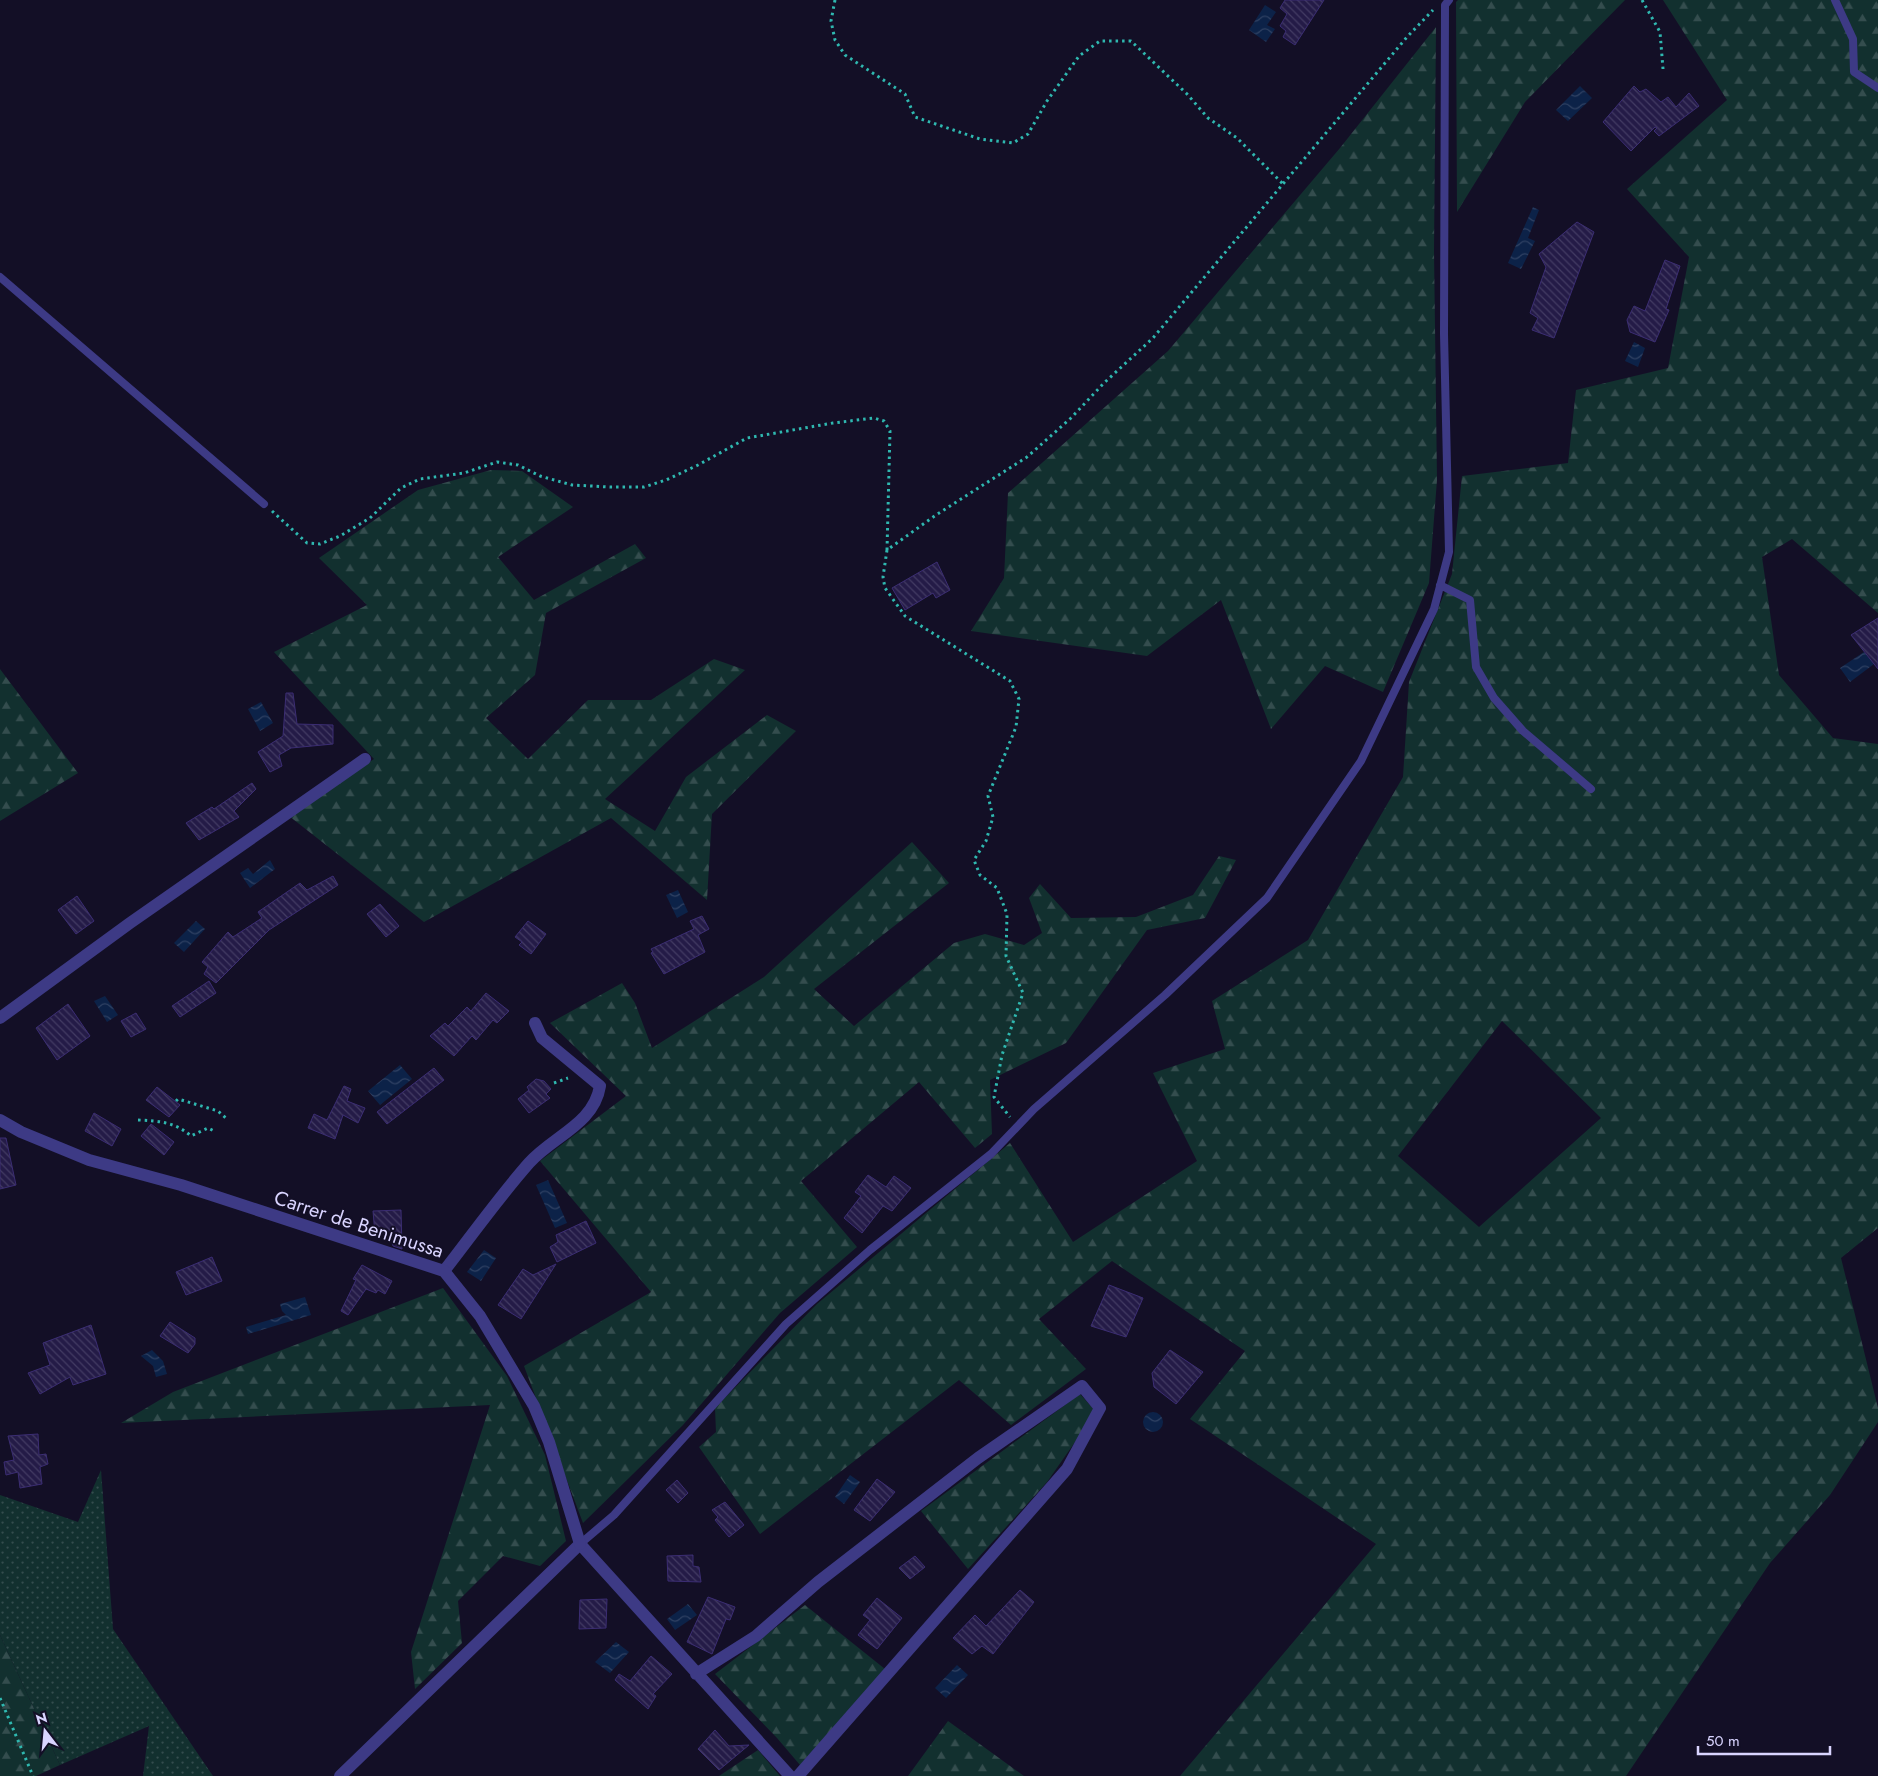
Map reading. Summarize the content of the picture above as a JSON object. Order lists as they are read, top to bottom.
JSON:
{
  "streets": {
    "street": ["Carrer de Benimussa"]
  },
  "scale_bar": "50 m",
  "north": "top"
}
